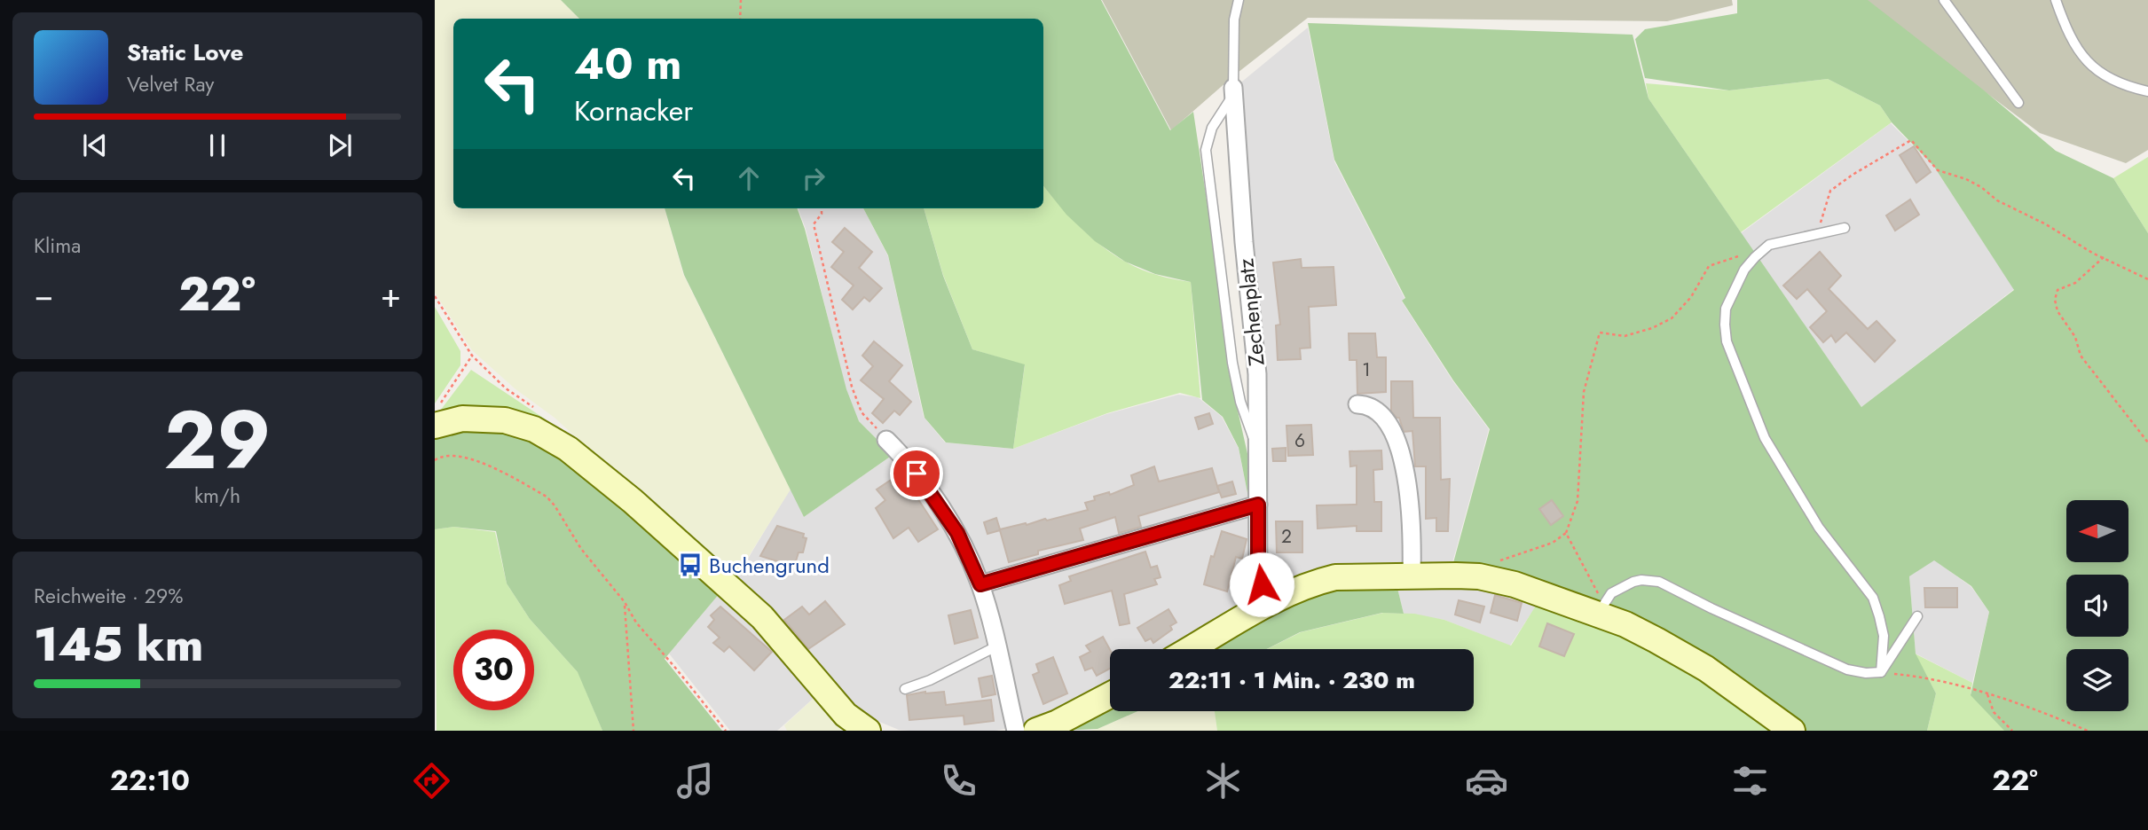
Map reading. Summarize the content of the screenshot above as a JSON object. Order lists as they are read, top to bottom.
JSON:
{
  "streets": {
    "street": ["Zechenplatz"]
  },
  "places": {
    "bus stop": ["Buchengrund"]
  },
  "house_numbers": ["1", "6", "2"],
  "north": "left",
  "page": {
    "turn": ["40 m", "Kornacker"],
    "song": ["Static Love", "Velvet Ray"],
    "tile": [
      "Klima",
      ["29", "km/h"],
      ["Reichweite · 29%", "145 km"]
    ],
    "heat": ["−", "22°", "+"],
    "limit": "30",
    "trip": "22:11 · 1 Min. · 230 m",
    "tabs": ["22:10", "22°"]
  }
}
